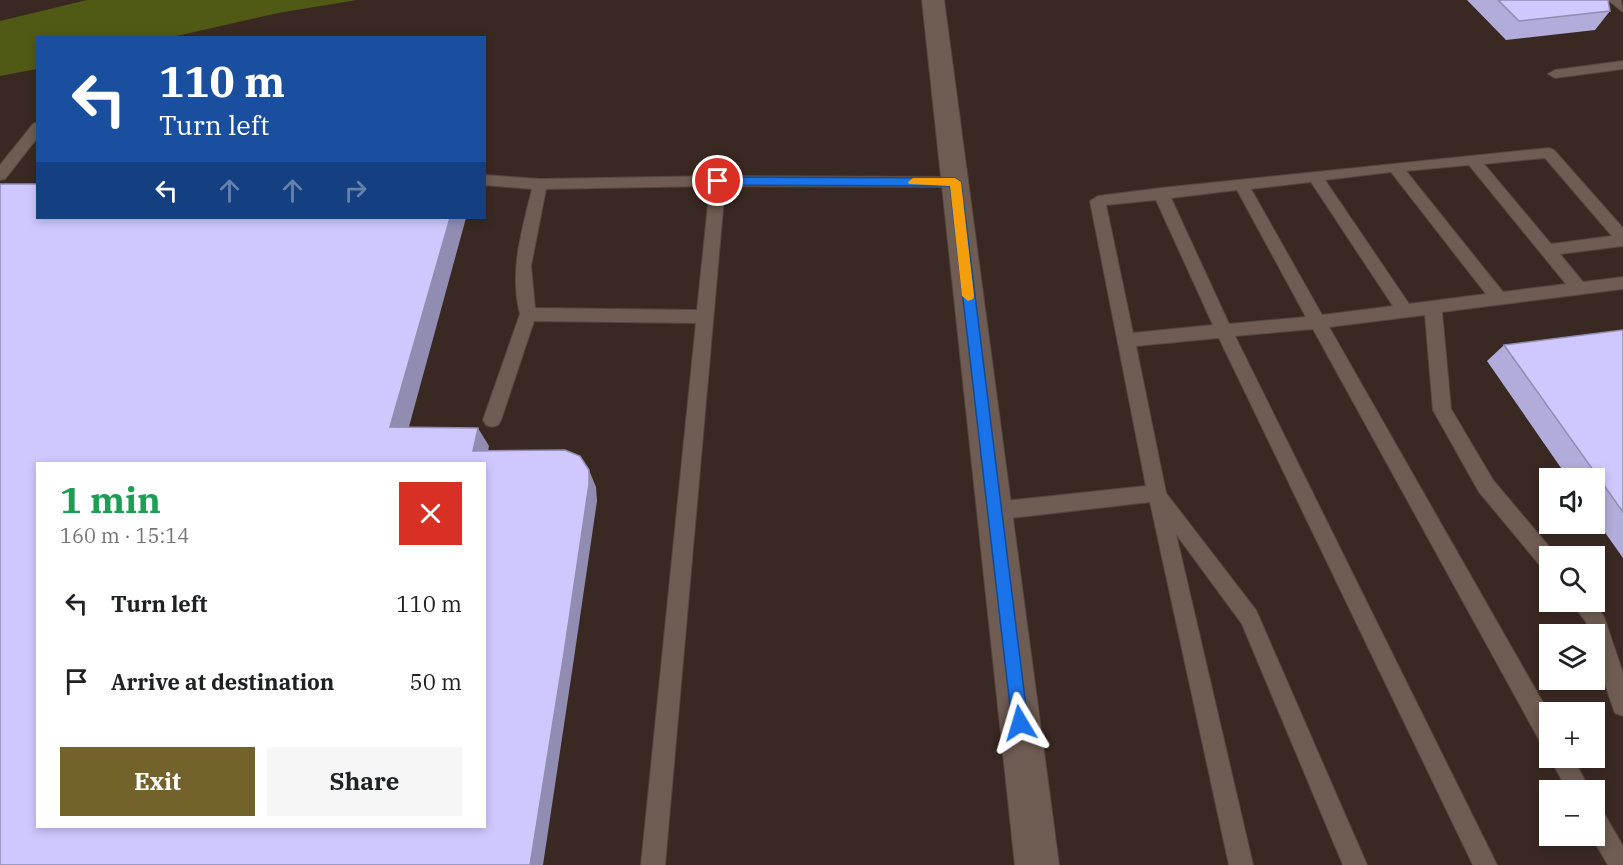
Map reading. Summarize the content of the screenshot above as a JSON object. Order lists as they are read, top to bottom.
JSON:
{
  "page": {
    "turn": ["110 m", "Turn left"],
    "heading": ["1 min", "160 m · 15:14"],
    "map_buttons": ["+", "−"],
    "list": [
      {
        "name": "Turn left",
        "value": "110 m"
      },
      {
        "name": "Arrive at destination",
        "value": "50 m"
      }
    ],
    "buttons": ["Exit", "Share"]
  }
}
